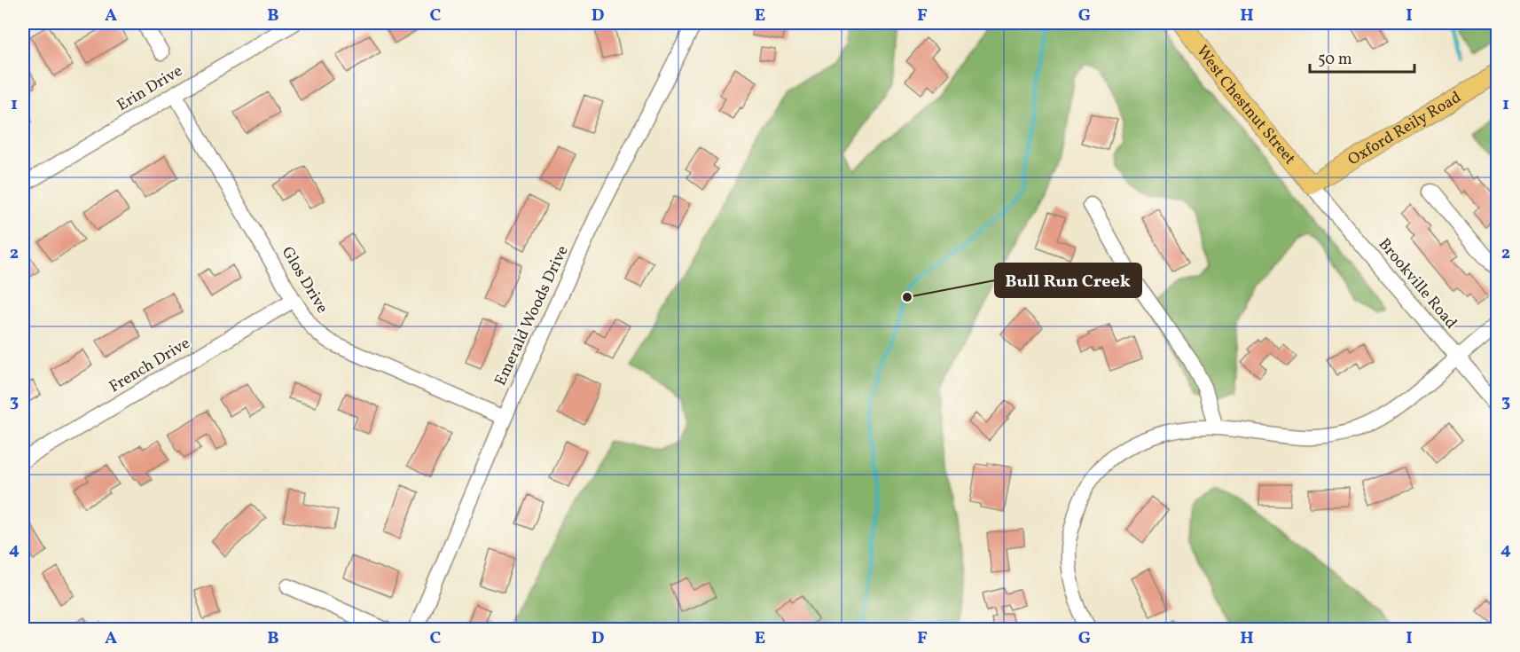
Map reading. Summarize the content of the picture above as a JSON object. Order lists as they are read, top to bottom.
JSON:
{
  "streets": {
    "main road": ["West Chestnut Street", "Oxford Reily Road"],
    "street": [
      "Erin Drive",
      "Glos Drive",
      "Brookville Road",
      "Emerald Woods Drive",
      "French Drive"
    ]
  },
  "crossings": [
    ["Erin Drive", "Glos Drive"],
    ["West Chestnut Street", "Oxford Reily Road"],
    ["West Chestnut Street", "Brookville Road"],
    ["Oxford Reily Road", "Brookville Road"],
    ["Glos Drive", "Emerald Woods Drive"],
    ["Glos Drive", "French Drive"]
  ],
  "places": ["Bull Run Creek"],
  "scale_bar": "50 m",
  "grid": {
    "columns": [
      "A",
      "B",
      "C",
      "D",
      "E",
      "F",
      "G",
      "H",
      "I"
    ],
    "rows": [
      "1",
      "2",
      "3",
      "4"
    ]
  }
}
